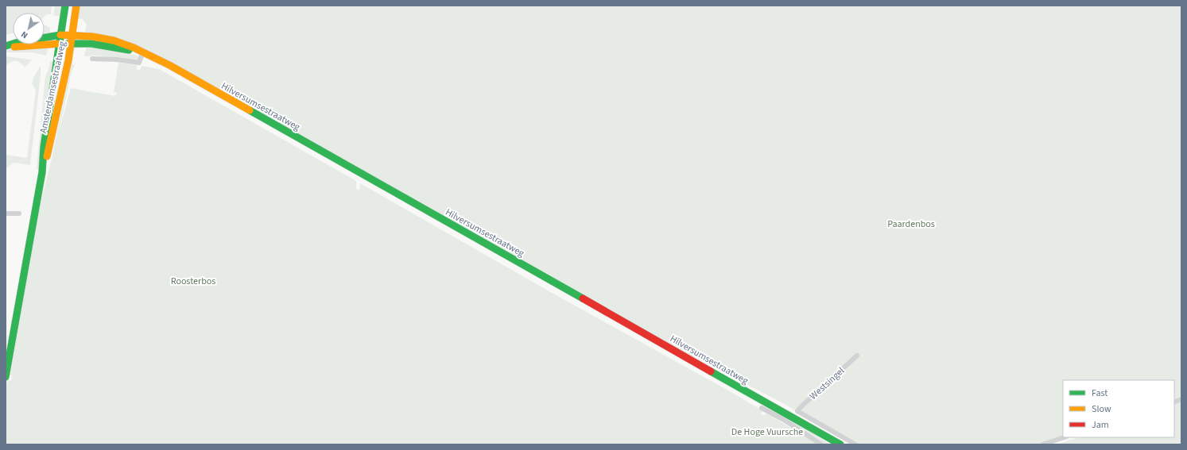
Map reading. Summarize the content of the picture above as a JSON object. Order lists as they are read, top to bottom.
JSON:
{
  "streets": {
    "main road": ["Amsterdamsestraatweg", "Hilversumsestraatweg"],
    "street": ["Westsingel"]
  },
  "crossings": [
    ["Amsterdamsestraatweg", "Hilversumsestraatweg"]
  ],
  "parks": ["Paardenbos", "Roosterbos", "De Hoge Vuursche"],
  "legend": ["Fast", "Slow", "Jam"],
  "north": "bottom left"
}
